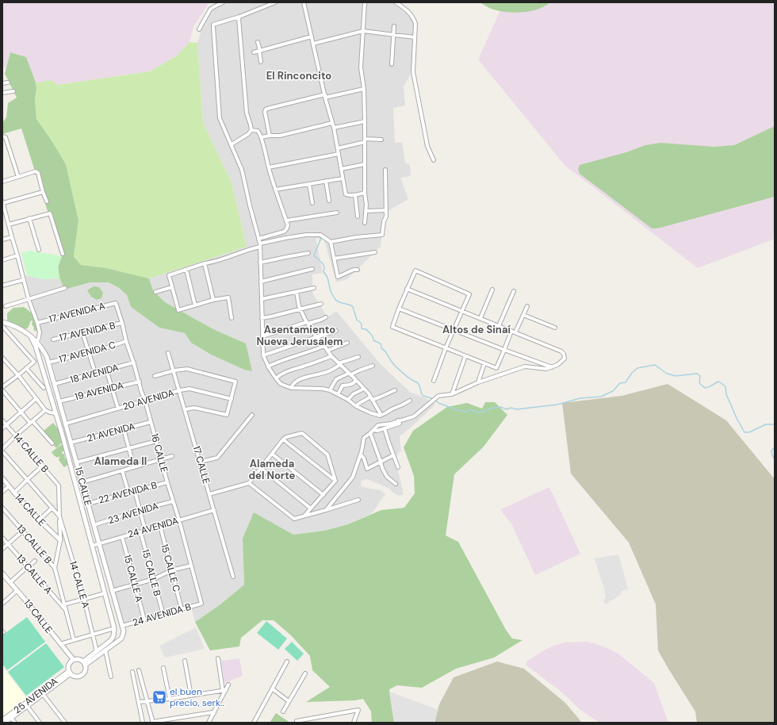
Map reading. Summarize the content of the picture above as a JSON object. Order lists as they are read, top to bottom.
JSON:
{
  "streets": {
    "street": [
      "17 AVENIDA A",
      "17 AVENIDA B",
      "17 AVENIDA C",
      "18 AVENIDA",
      "19 AVENIDA",
      "20 AVENIDA",
      "21 AVENIDA",
      "14 CALLE B",
      "16 CALLE",
      "17 CALLE",
      "15 CALLE",
      "22 AVENIDA B",
      "14 CALLE",
      "23 AVENIDA",
      "24 AVENIDA",
      "13 CALLE B",
      "15 CALLE C",
      "15 CALLE B",
      "13 CALLE A",
      "15 CALLE A",
      "14 CALLE A",
      "24 AVENIDA B",
      "13 CALLE",
      "25 AVENIDA"
    ]
  },
  "crossings": [
    ["17 AVENIDA A", "16 CALLE"],
    ["17 AVENIDA A", "15 CALLE"],
    ["17 AVENIDA B", "16 CALLE"],
    ["17 AVENIDA C", "16 CALLE"],
    ["17 AVENIDA C", "15 CALLE"],
    ["18 AVENIDA", "16 CALLE"],
    ["18 AVENIDA", "15 CALLE"],
    ["19 AVENIDA", "16 CALLE"],
    ["19 AVENIDA", "15 CALLE"],
    ["20 AVENIDA", "16 CALLE"],
    ["20 AVENIDA", "17 CALLE"],
    ["20 AVENIDA", "15 CALLE"],
    ["21 AVENIDA", "16 CALLE"],
    ["21 AVENIDA", "15 CALLE"],
    ["14 CALLE B", "14 CALLE A"],
    ["16 CALLE", "22 AVENIDA B"],
    ["16 CALLE", "23 AVENIDA"],
    ["16 CALLE", "24 AVENIDA"],
    ["16 CALLE", "24 AVENIDA B"],
    ["17 CALLE", "24 AVENIDA"],
    ["15 CALLE", "22 AVENIDA B"],
    ["15 CALLE", "23 AVENIDA"],
    ["15 CALLE", "24 AVENIDA"],
    ["15 CALLE", "24 AVENIDA B"],
    ["24 AVENIDA", "15 CALLE C"],
    ["24 AVENIDA", "15 CALLE B"],
    ["24 AVENIDA", "15 CALLE A"],
    ["13 CALLE B", "13 CALLE A"],
    ["15 CALLE C", "24 AVENIDA B"],
    ["15 CALLE B", "24 AVENIDA B"],
    ["15 CALLE A", "24 AVENIDA B"],
    ["13 CALLE", "25 AVENIDA"]
  ],
  "districts": [
    "El Rinconcito",
    "Asentamiento Nueva Jerusalem",
    "Altos de Sinaí",
    "Alameda II",
    "Alameda del Norte"
  ],
  "places": {
    "supermarket": ["el buen precio, serk.."]
  }
}
